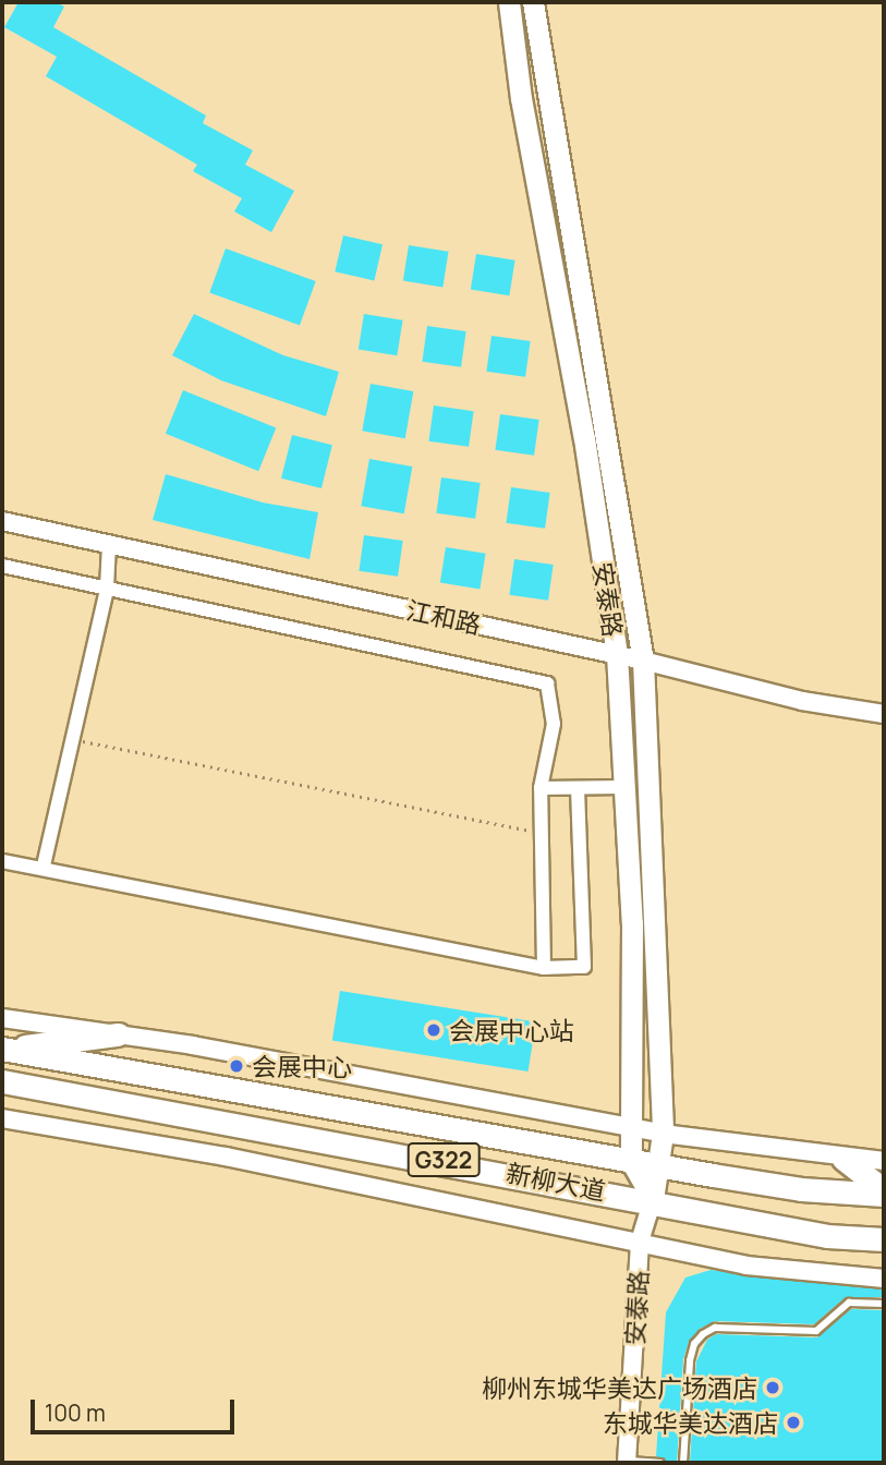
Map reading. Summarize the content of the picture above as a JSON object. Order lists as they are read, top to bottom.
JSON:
{
  "streets": {
    "highway": ["G322", "新柳大道"],
    "main road": ["安泰路"],
    "street": ["江和路"]
  },
  "crossings": [
    ["安泰路", "江和路"],
    ["安泰路", "新柳大道"]
  ],
  "places": [
    "会展中心站",
    "会展中心",
    "柳州东城华美达广场酒店",
    "东城华美达酒店"
  ],
  "scale_bar": "100 m"
}
